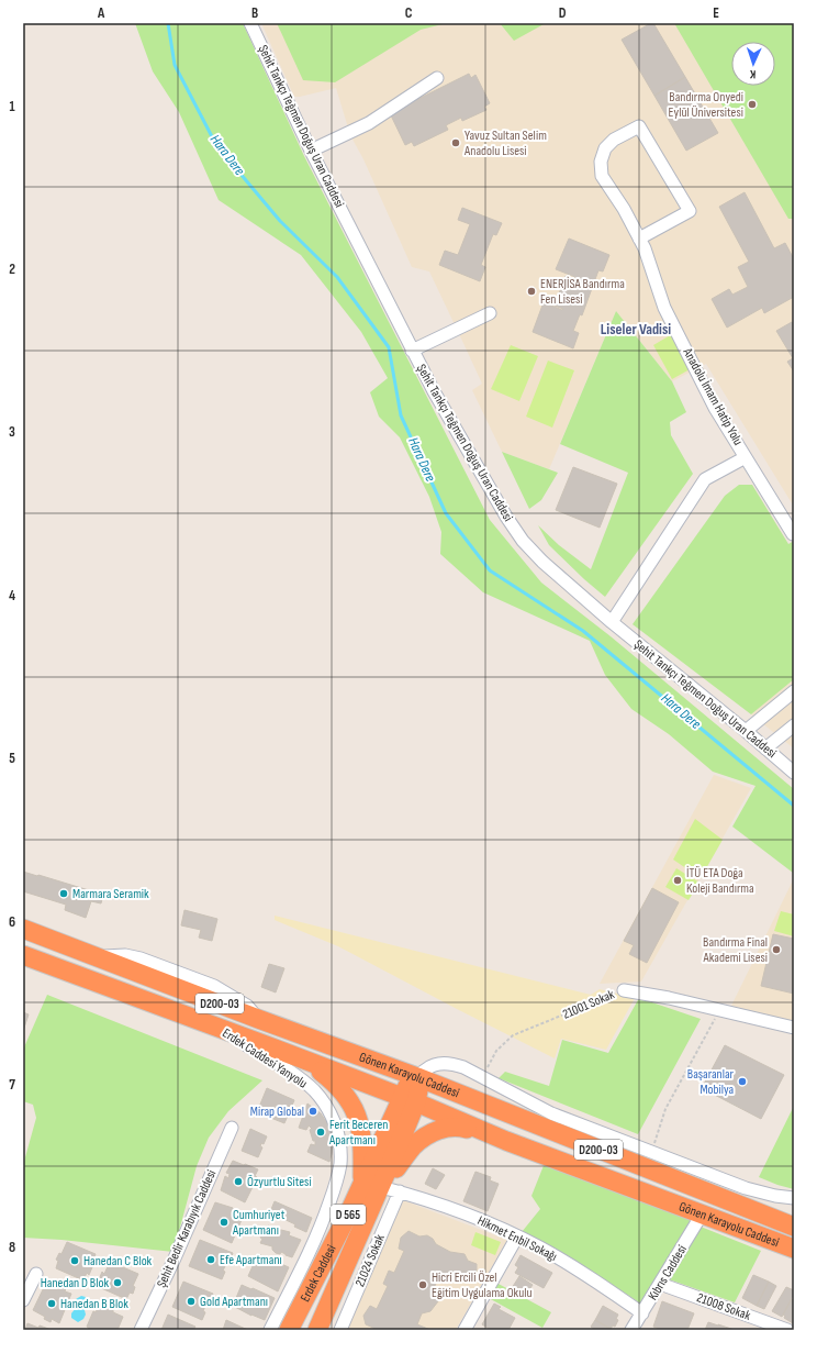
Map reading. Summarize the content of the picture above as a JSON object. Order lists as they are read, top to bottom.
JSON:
{
  "streets": {
    "highway": [
      "D200-03",
      "Gönen Karayolu Caddesi",
      "D 565",
      "Erdek Caddesi"
    ],
    "street": [
      "Şehit Tankçı Teğmen Doğuş Uran Caddesi",
      "Anadolu İmam Hatip Yolu",
      "21001 Sokak",
      "Erdek Caddesi Yanyolu",
      "Şehit Bedir Karabıyık Caddesi",
      "Hikmet Enbil Sokağı",
      "21024 Sokak",
      "Kıbrıs Caddesi",
      "21008 Sokak"
    ]
  },
  "crossings": [
    ["Erdek Caddesi Yanyolu", "Gönen Karayolu Caddesi"],
    ["Gönen Karayolu Caddesi", "D 565"],
    ["Gönen Karayolu Caddesi", "Kıbrıs Caddesi"],
    ["Gönen Karayolu Caddesi", "Erdek Caddesi"],
    ["D 565", "Erdek Caddesi"],
    ["Hikmet Enbil Sokağı", "21024 Sokak"],
    ["Hikmet Enbil Sokağı", "Kıbrıs Caddesi"],
    ["Hikmet Enbil Sokağı", "Erdek Caddesi"],
    ["Kıbrıs Caddesi", "21008 Sokak"]
  ],
  "districts": ["Liseler Vadisi"],
  "water": ["Hara Dere"],
  "places": [
    "Bandırma Onyedi Eylül Üniversitesi",
    "Yavuz Sultan Selim Anadolu Lisesi",
    "ENERJİSA Bandırma Fen Lisesi",
    "İTÜ ETA Doğa Koleji Bandırma",
    "Marmara Seramik",
    "Bandırma Final Akademi Lisesi",
    "Başaranlar Mobilya",
    "Mirap Global",
    "Ferit Beceren Apartmanı",
    "Özyurtlu Sitesi",
    "Cumhuriyet Apartmanı",
    "Efe Apartmanı",
    "Hanedan C Blok",
    "Hanedan D Blok",
    "Hicri Ercili Özel Eğitim Uygulama Okulu",
    "Gold Apartmanı",
    "Hanedan B Blok"
  ],
  "north": "bottom",
  "grid": {
    "columns": [
      "A",
      "B",
      "C",
      "D",
      "E"
    ],
    "rows": [
      "1",
      "2",
      "3",
      "4",
      "5",
      "6",
      "7",
      "8"
    ]
  }
}
